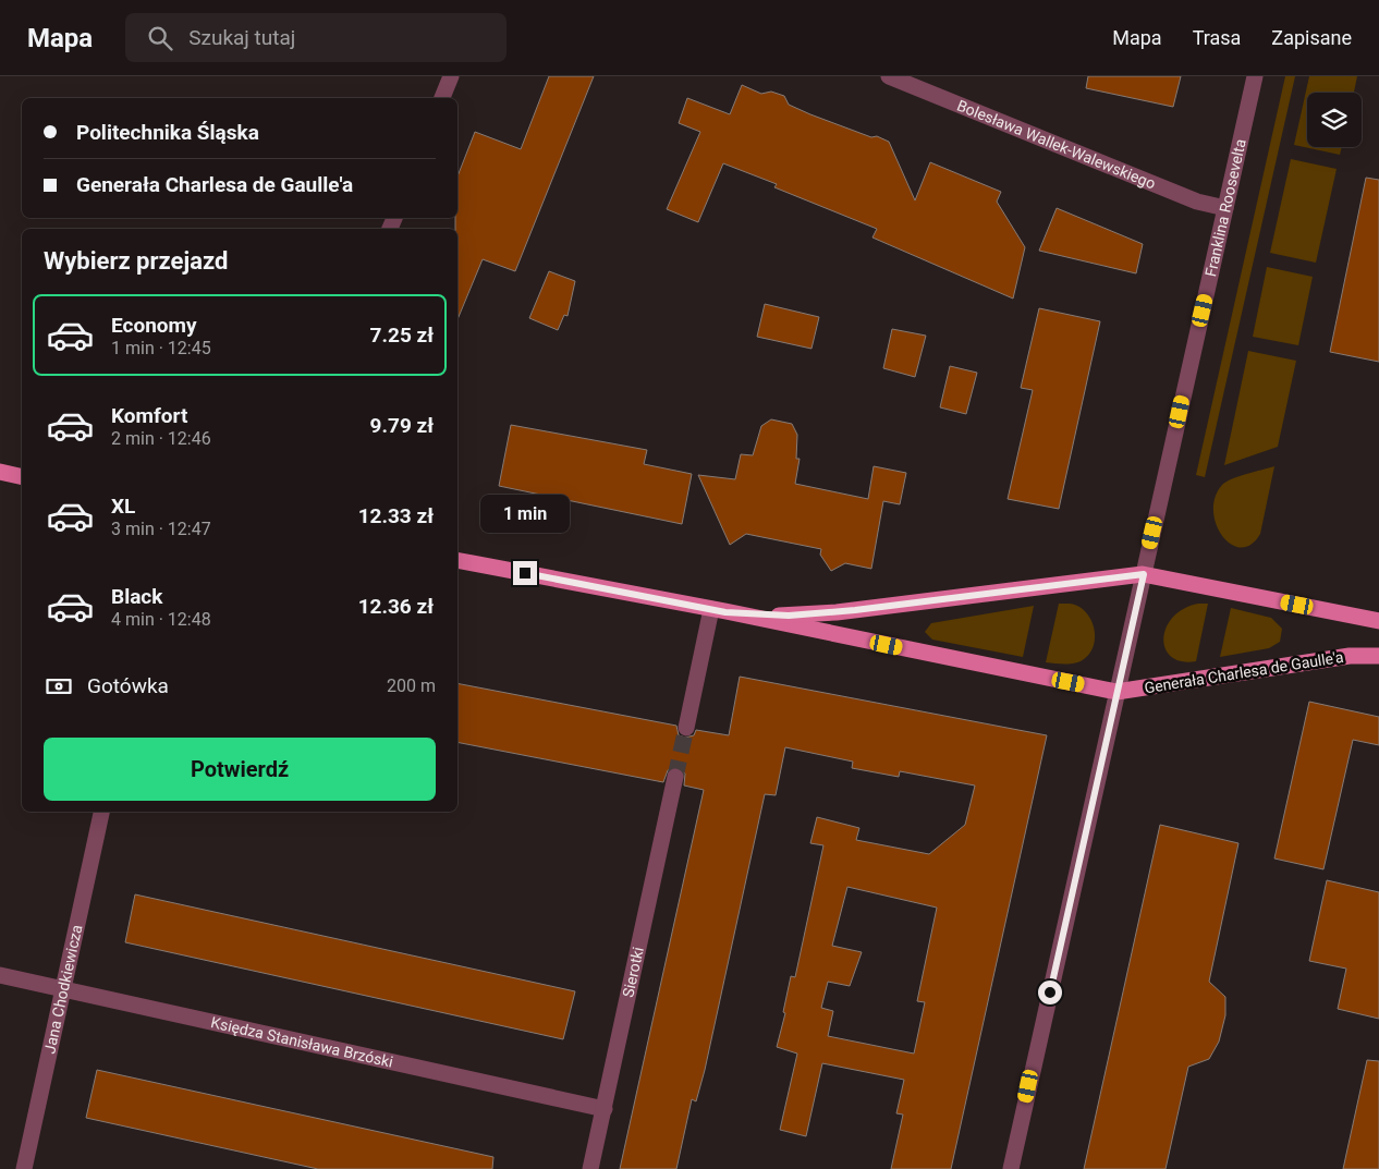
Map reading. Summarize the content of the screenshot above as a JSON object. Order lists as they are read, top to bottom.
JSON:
{
  "streets": {
    "main road": ["Generała Charlesa de Gaulle'a"],
    "street": [
      "Bolesława Wallek-Walewskiego",
      "Franklina Roosevelta",
      "Sierotki",
      "Jana Chodkiewicza",
      "Księdza Stanisława Brzóski"
    ]
  },
  "crossings": [
    ["Bolesława Wallek-Walewskiego", "Franklina Roosevelta"],
    ["Franklina Roosevelta", "Generała Charlesa de Gaulle'a"],
    ["Sierotki", "Księdza Stanisława Brzóski"],
    ["Jana Chodkiewicza", "Księdza Stanisława Brzóski"]
  ],
  "page": {
    "header": "Mapa",
    "search": "Szukaj tutaj",
    "nav": ["Mapa", "Trasa", "Zapisane"],
    "banner": ["Politechnika Śląska", "Generała Charlesa de Gaulle'a"],
    "heading": "Wybierz przejazd",
    "list": [
      {
        "name": "Economy",
        "note": "1 min · 12:45",
        "value": "7.25 zł"
      },
      {
        "name": "Komfort",
        "note": "2 min · 12:46",
        "value": "9.79 zł"
      },
      {
        "name": "XL",
        "note": "3 min · 12:47",
        "value": "12.33 zł"
      },
      {
        "name": "Black",
        "note": "4 min · 12:48",
        "value": "12.36 zł"
      }
    ],
    "bubble": "1 min",
    "pay": ["Gotówka", "200 m"],
    "buttons": "Potwierdź"
  }
}
